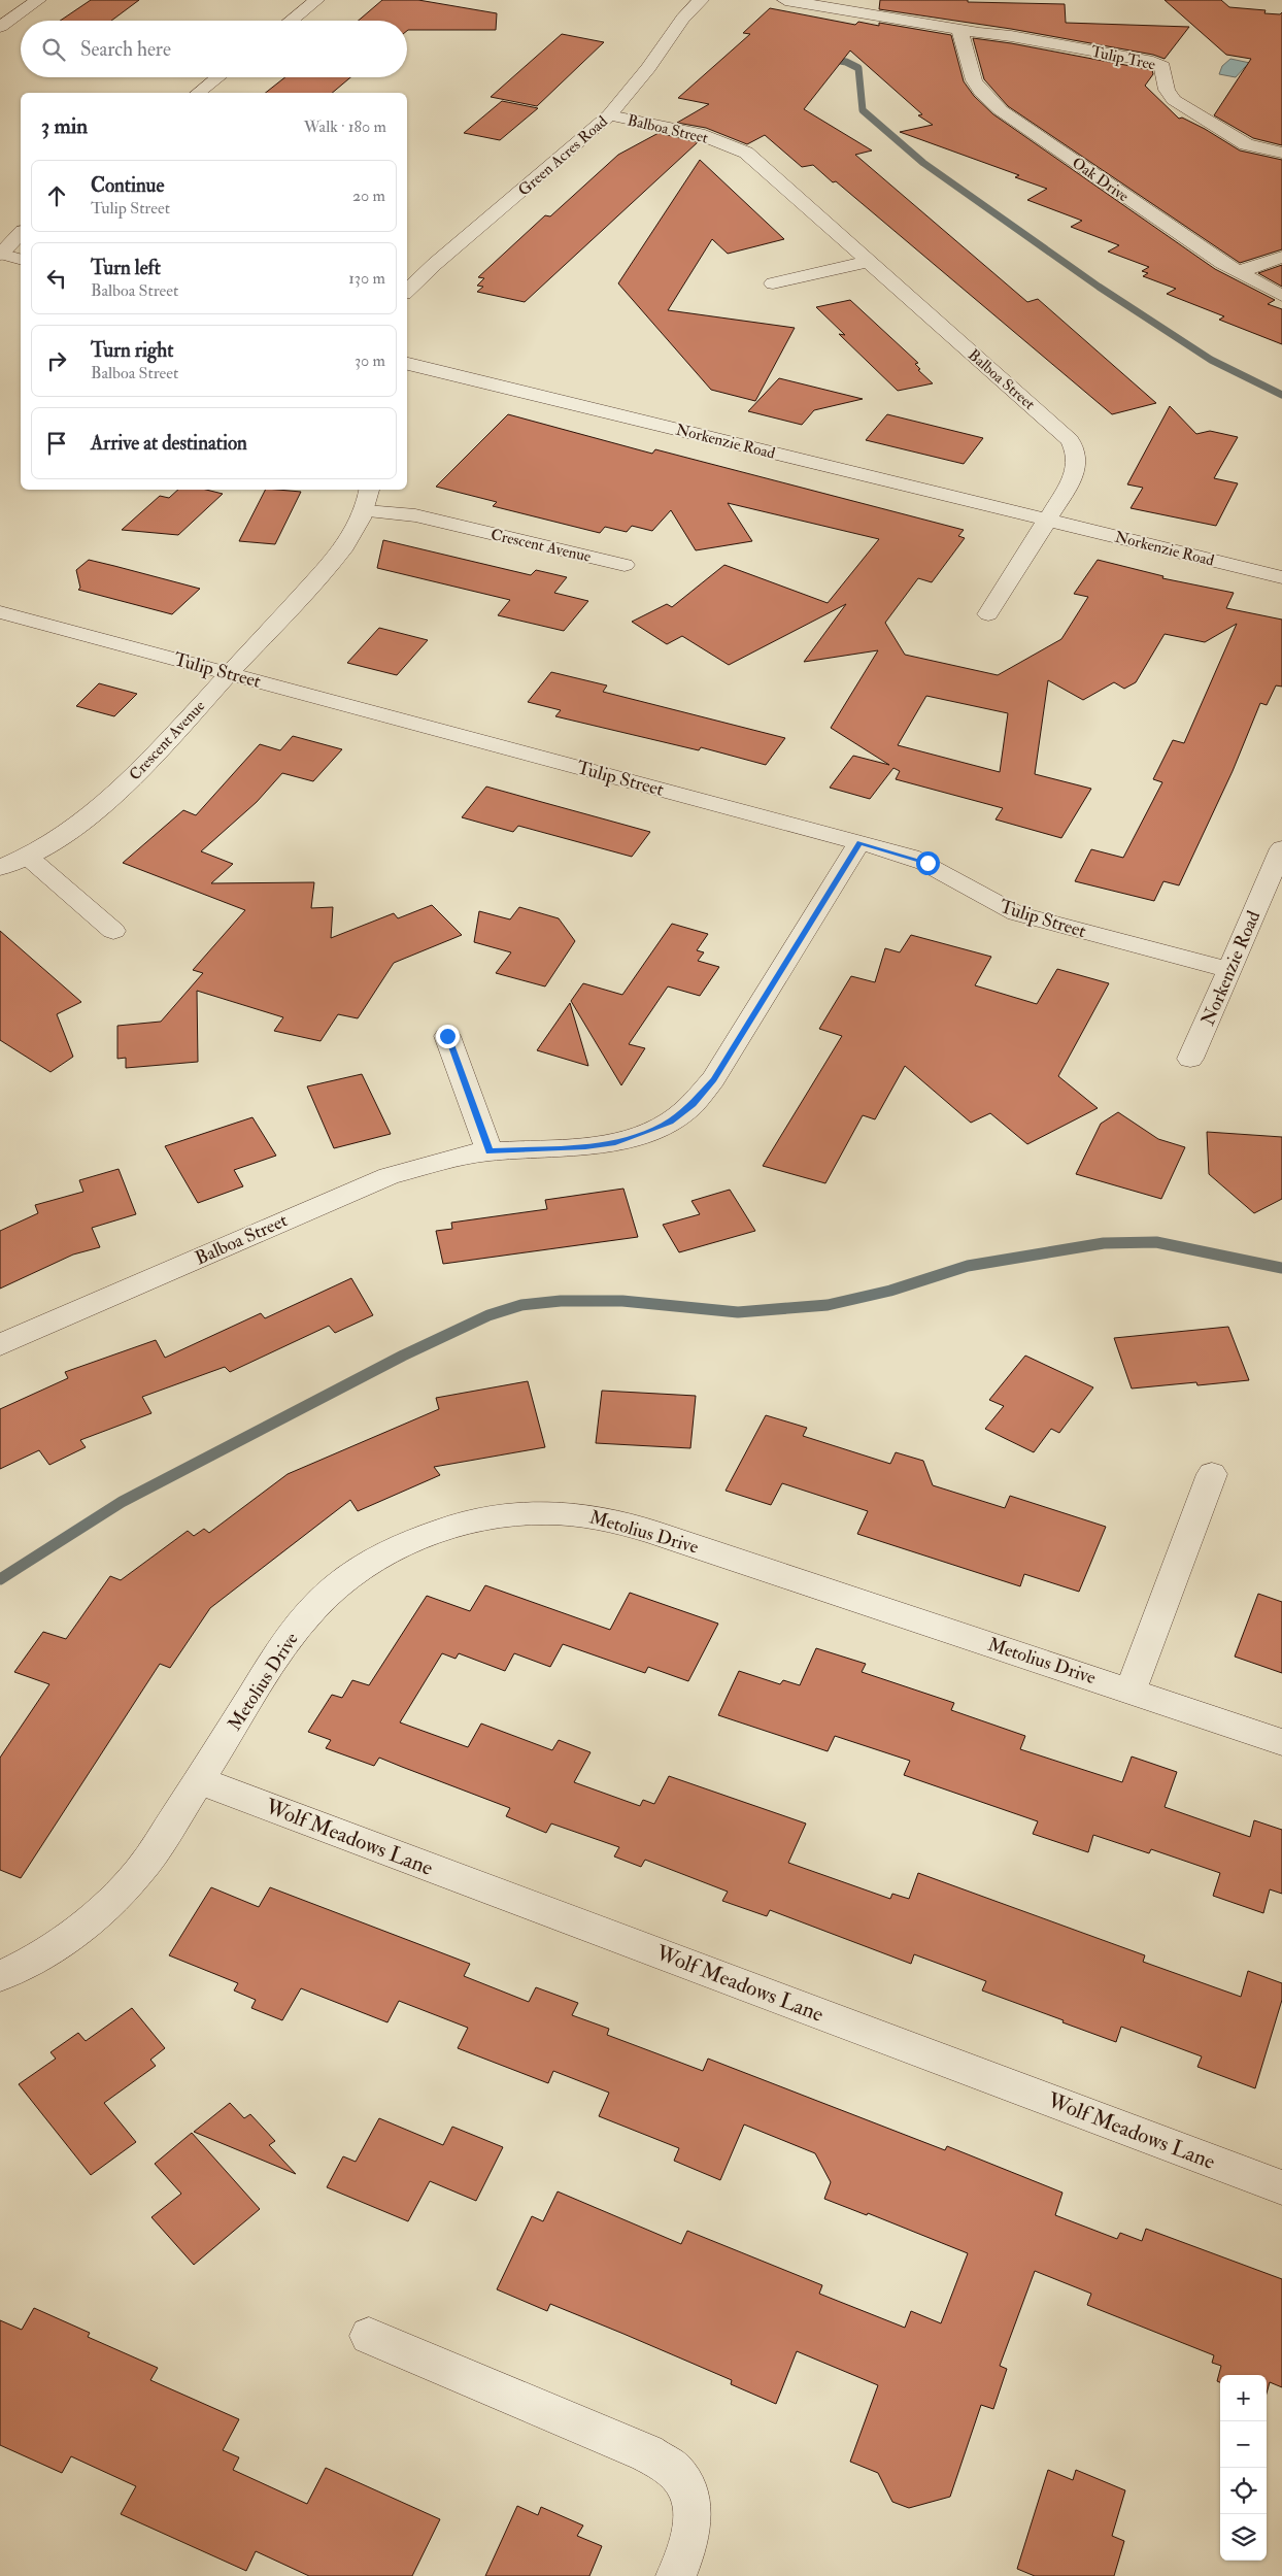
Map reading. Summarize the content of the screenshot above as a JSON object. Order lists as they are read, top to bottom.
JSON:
{
  "streets": {
    "street": [
      "Tulip Tree",
      "Balboa Street",
      "Green Acres Road",
      "Oak Drive",
      "Norkenzie Road",
      "Crescent Avenue",
      "Tulip Street",
      "Metolius Drive",
      "Wolf Meadows Lane"
    ]
  },
  "crossings": [
    ["Tulip Tree", "Oak Drive"],
    ["Balboa Street", "Green Acres Road"],
    ["Balboa Street", "Norkenzie Road"],
    ["Balboa Street", "Tulip Street"],
    ["Norkenzie Road", "Tulip Street"],
    ["Crescent Avenue", "Tulip Street"],
    ["Metolius Drive", "Wolf Meadows Lane"]
  ],
  "page": {
    "search": "Search here",
    "heading": ["3 min", "Walk · 180 m"],
    "list": [
      ["Continue", "Tulip Street", "20 m"],
      ["Turn left", "Balboa Street", "130 m"],
      ["Turn right", "Balboa Street", "30 m"],
      "Arrive at destination"
    ],
    "map_buttons": ["+", "−"]
  }
}
